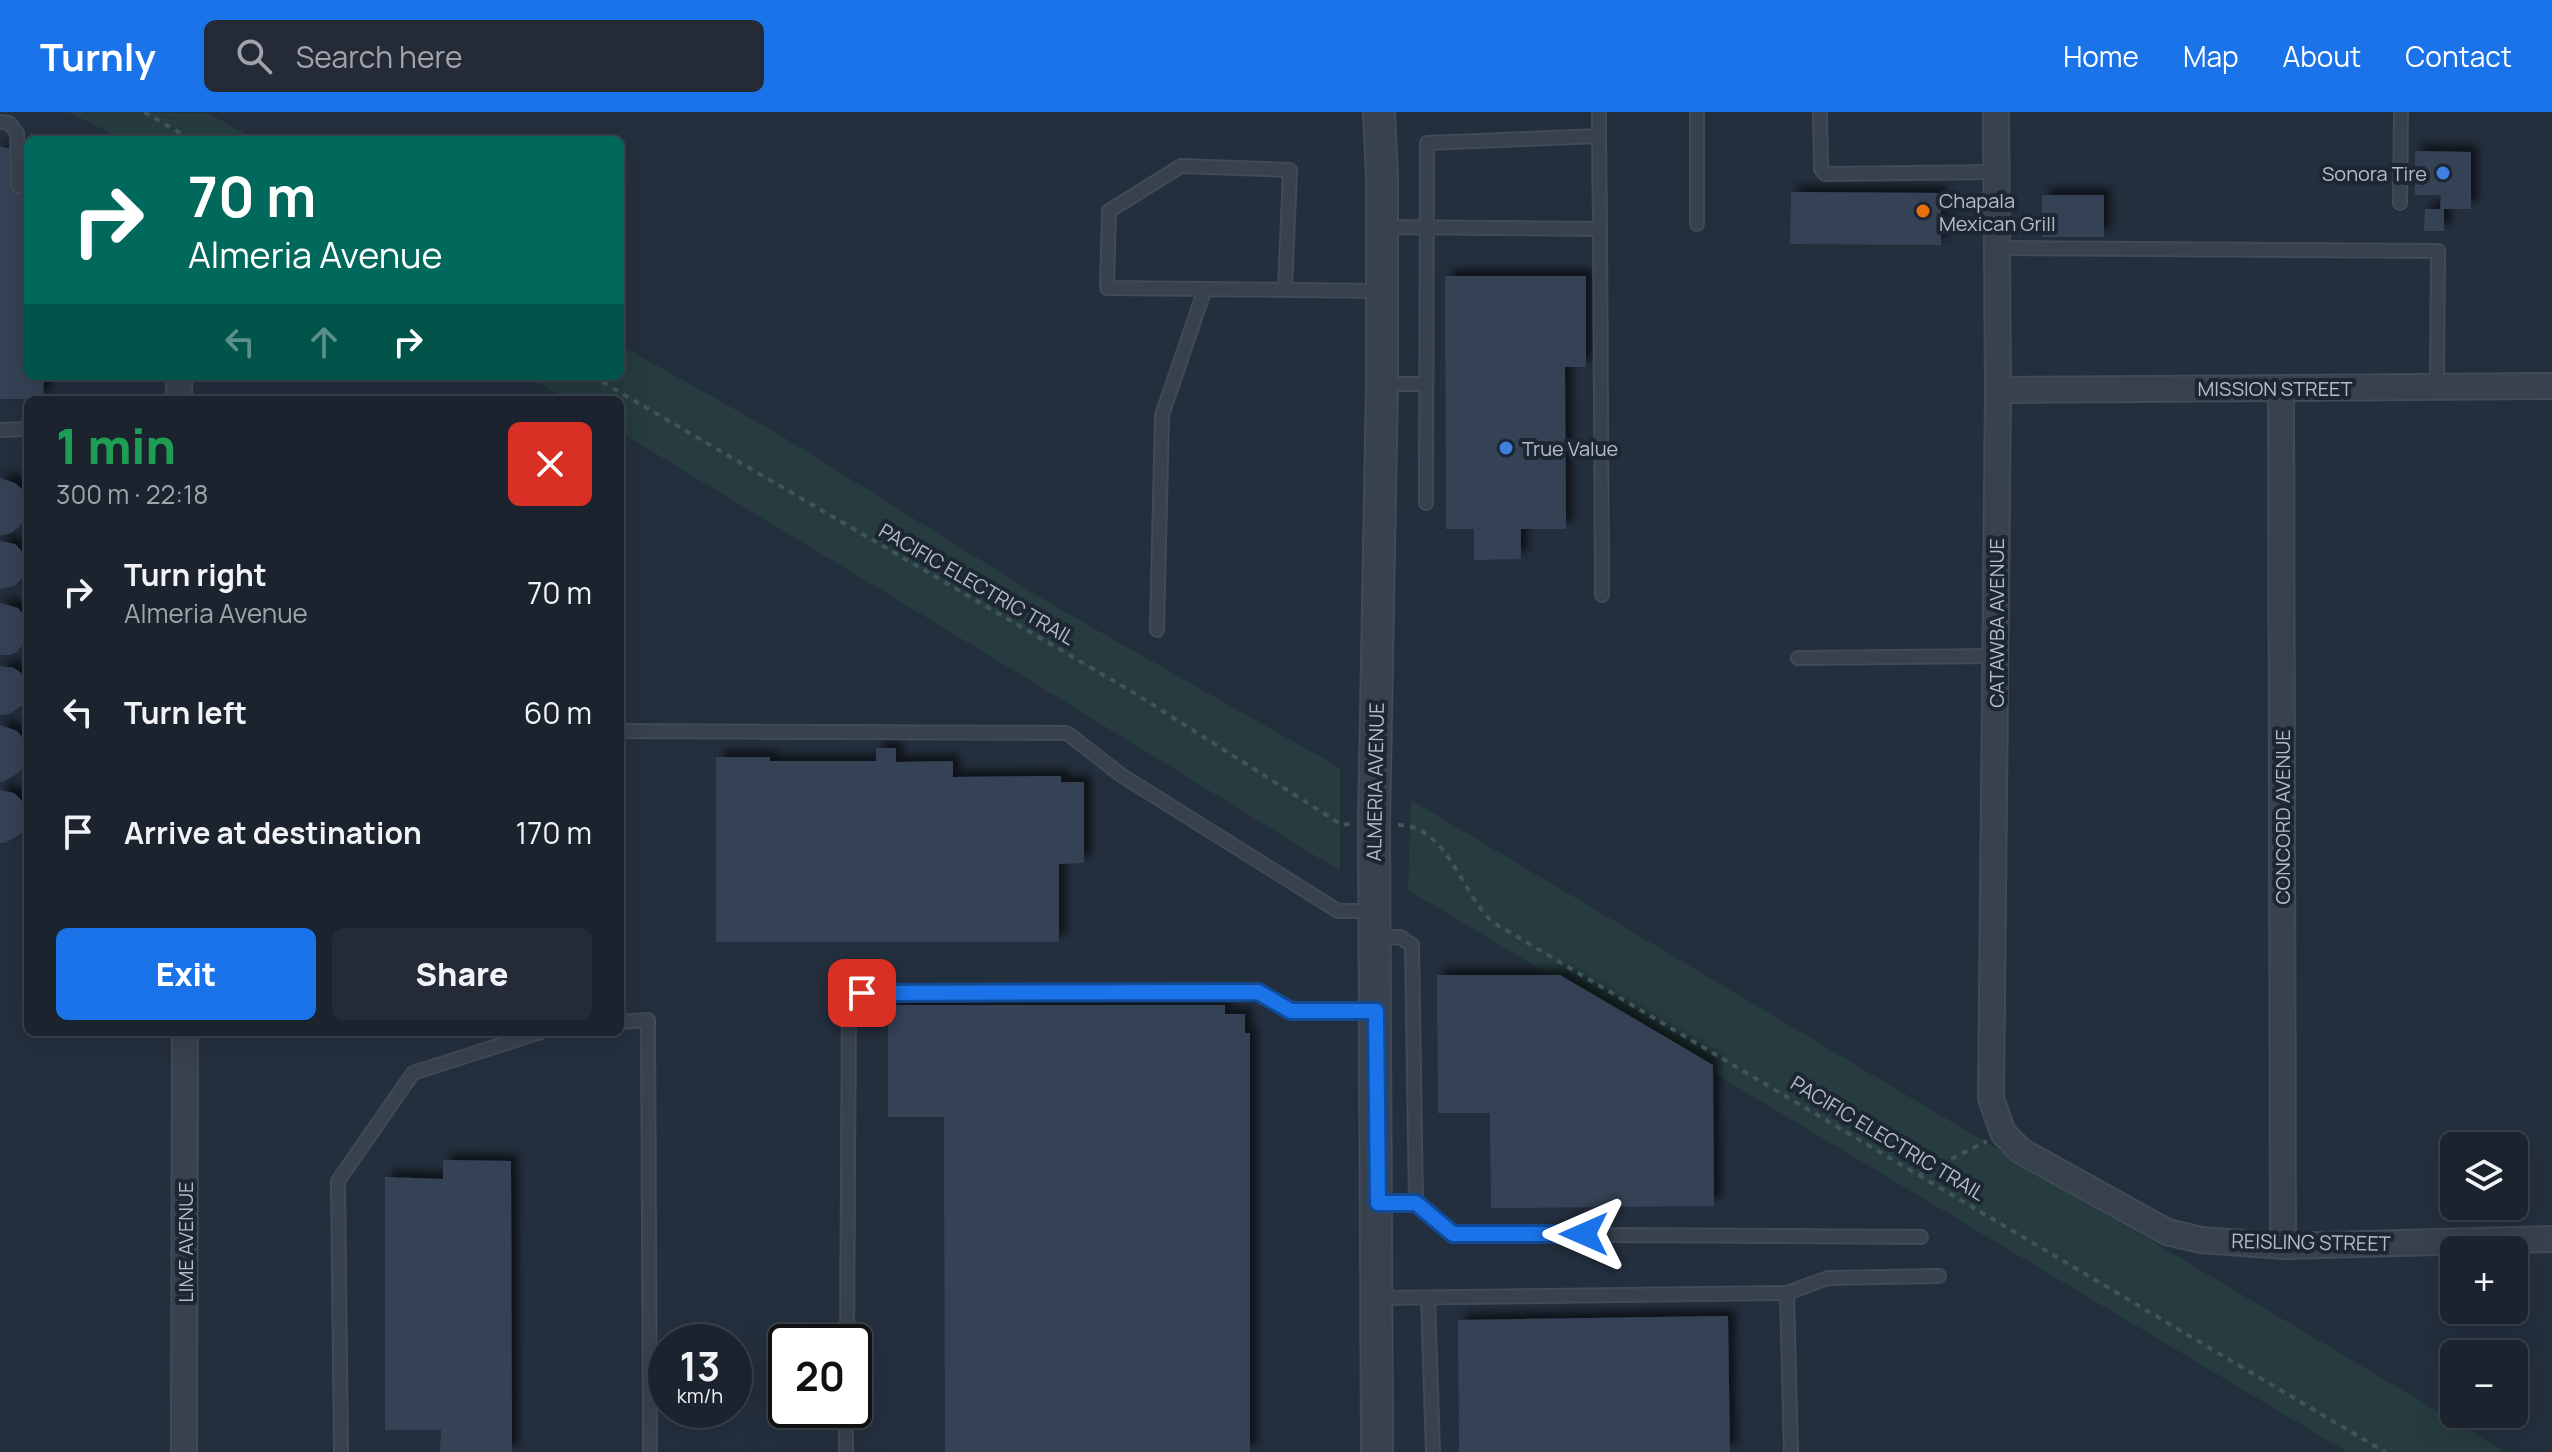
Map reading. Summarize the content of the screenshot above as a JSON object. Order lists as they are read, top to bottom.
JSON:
{
  "streets": {
    "street": [
      "MISSION STREET",
      "CATAWBA AVENUE",
      "ALMERIA AVENUE",
      "CONCORD AVENUE",
      "LIME AVENUE",
      "REISLING STREET"
    ],
    "path": ["PACIFIC ELECTRIC TRAIL"]
  },
  "crossings": [
    ["MISSION STREET", "CATAWBA AVENUE"],
    ["MISSION STREET", "CONCORD AVENUE"],
    ["CATAWBA AVENUE", "REISLING STREET"],
    ["CONCORD AVENUE", "REISLING STREET"]
  ],
  "places": ["Sonora Tire", "Chapala Mexican Grill", "True Value"],
  "page": {
    "header": "Turnly",
    "search": "Search here",
    "nav": [
      "Home",
      "Map",
      "About",
      "Contact"
    ],
    "turn": ["70 m", "Almeria Avenue"],
    "heading": ["1 min", "300 m · 22:18"],
    "list": [
      {
        "name": "Turn right",
        "note": "Almeria Avenue",
        "value": "70 m"
      },
      {
        "name": "Turn left",
        "value": "60 m"
      },
      {
        "name": "Arrive at destination",
        "value": "170 m"
      }
    ],
    "buttons": ["Exit", "Share"],
    "map_buttons": ["+", "−"],
    "speed": "13 km/h",
    "limit": "20"
  }
}
